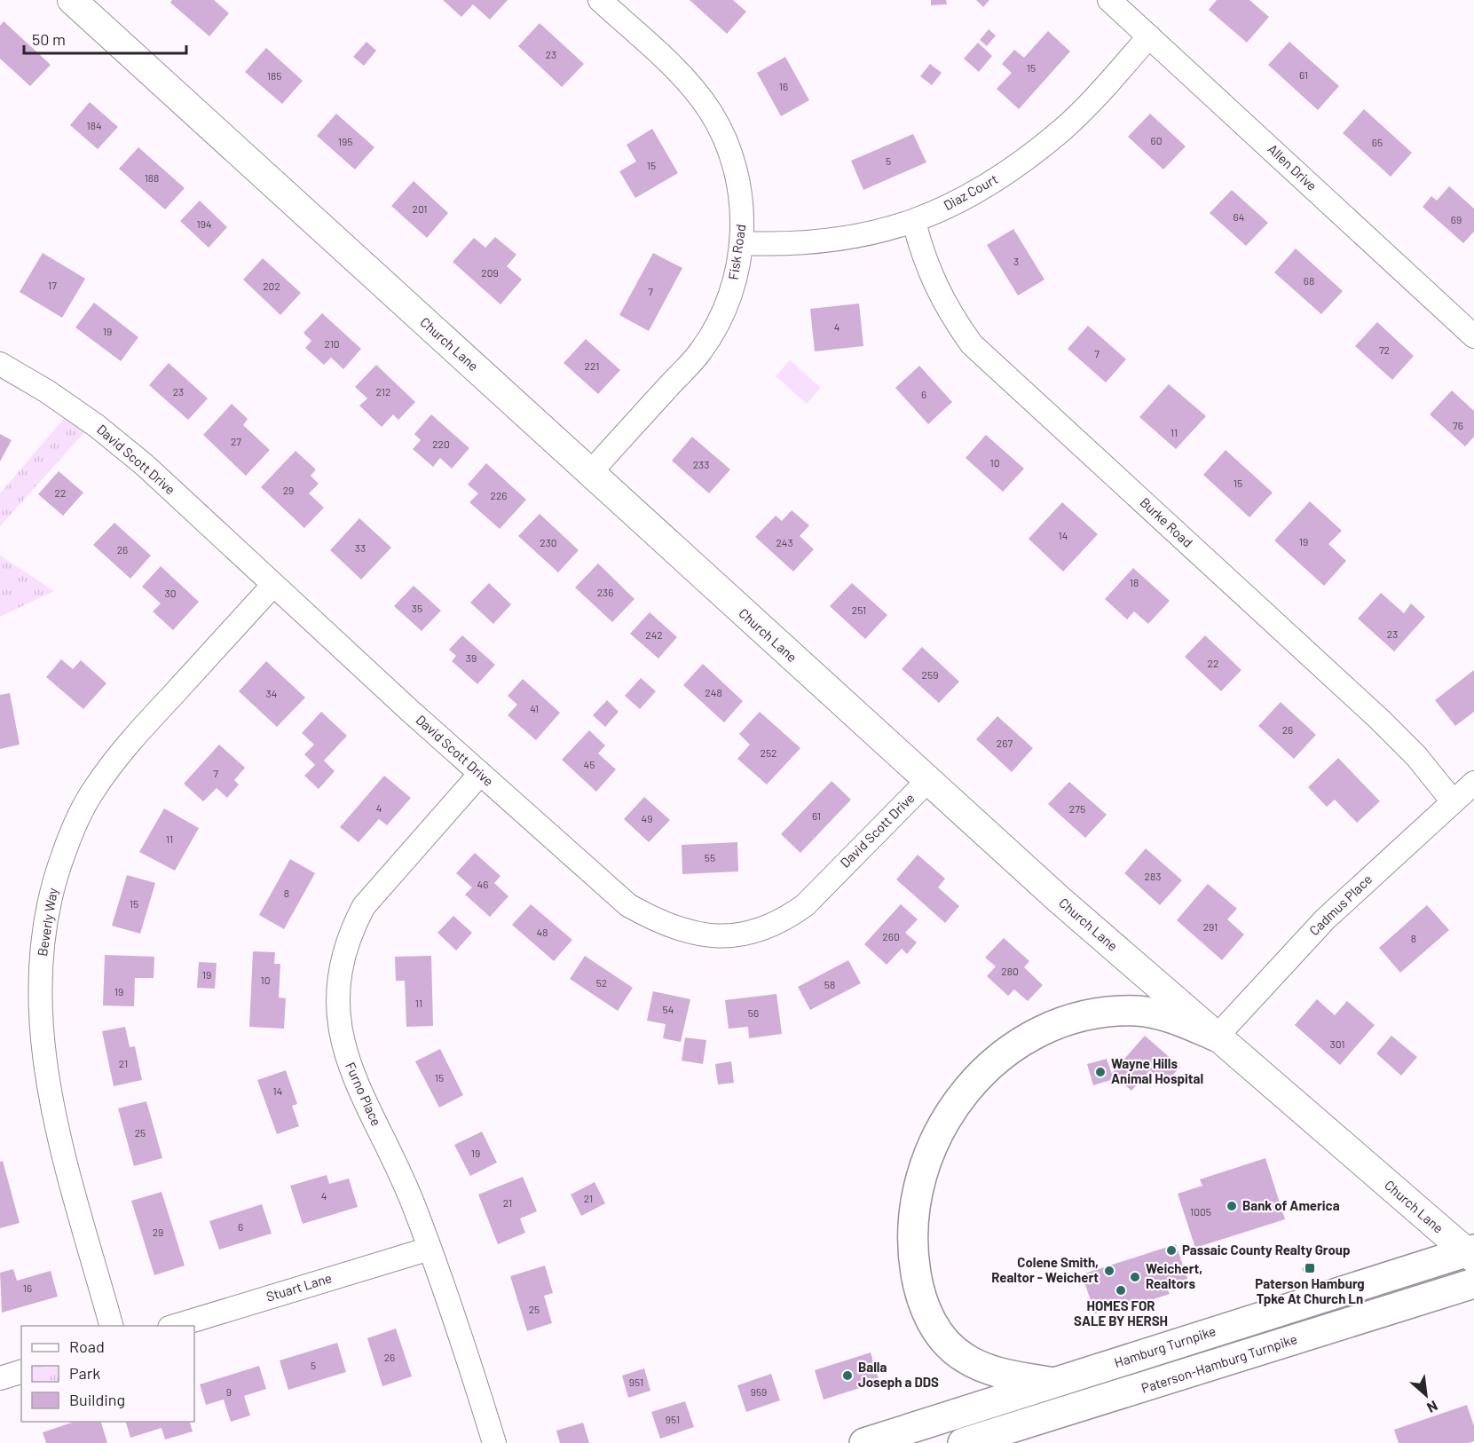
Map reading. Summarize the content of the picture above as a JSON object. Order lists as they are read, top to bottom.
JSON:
{
  "streets": {
    "main road": ["Hamburg Turnpike", "Paterson-Hamburg Turnpike"],
    "street": [
      "Allen Drive",
      "Diaz Court",
      "Fisk Road",
      "Church Lane",
      "David Scott Drive",
      "Burke Road",
      "Cadmus Place",
      "Beverly Way",
      "Furno Place",
      "Stuart Lane"
    ]
  },
  "crossings": [
    ["Allen Drive", "Diaz Court"],
    ["Diaz Court", "Fisk Road"],
    ["Diaz Court", "Burke Road"],
    ["Fisk Road", "Church Lane"],
    ["Church Lane", "David Scott Drive"],
    ["Church Lane", "Cadmus Place"],
    ["Church Lane", "Hamburg Turnpike"],
    ["David Scott Drive", "Beverly Way"],
    ["David Scott Drive", "Furno Place"],
    ["Burke Road", "Cadmus Place"],
    ["Furno Place", "Stuart Lane"]
  ],
  "places": {
    "other": [
      "Wayne Hills Animal Hospital",
      "Bank of America",
      "Passaic County Realty Group",
      "Colene Smith, Realtor - Weichert",
      "Weichert, Realtors",
      "HOMES FOR SALE BY HERSH",
      "Balla Joseph a DDS"
    ],
    "transit": ["Paterson Hamburg Tpke At Church Ln"]
  },
  "house_numbers": [
    "23",
    "15",
    "61",
    "185",
    "16",
    "184",
    "60",
    "195",
    "65",
    "5",
    "15",
    "188",
    "201",
    "64",
    "69",
    "194",
    "3",
    "209",
    "68",
    "17",
    "202",
    "7",
    "4",
    "19",
    "210",
    "72",
    "7",
    "221",
    "23",
    "212",
    "6",
    "76",
    "11",
    "27",
    "220",
    "10",
    "233",
    "15",
    "29",
    "22",
    "226",
    "14",
    "19",
    "230",
    "243",
    "33",
    "26",
    "18",
    "236",
    "30",
    "35",
    "251",
    "23",
    "242",
    "39",
    "22",
    "259",
    "248",
    "34",
    "41",
    "26",
    "267",
    "252",
    "45",
    "7",
    "4",
    "275",
    "61",
    "49",
    "11",
    "55",
    "283",
    "46",
    "8",
    "15",
    "291",
    "48",
    "260",
    "8",
    "280",
    "19",
    "10",
    "52",
    "58",
    "19",
    "11",
    "54",
    "56",
    "301",
    "21",
    "15",
    "14",
    "25",
    "19",
    "4",
    "21",
    "21",
    "1005",
    "6",
    "29",
    "16",
    "25",
    "26",
    "5",
    "951",
    "9",
    "959",
    "951"
  ],
  "legend": ["Road", "Park", "Building"],
  "scale_bar": "50 m",
  "north": "bottom right"
}
